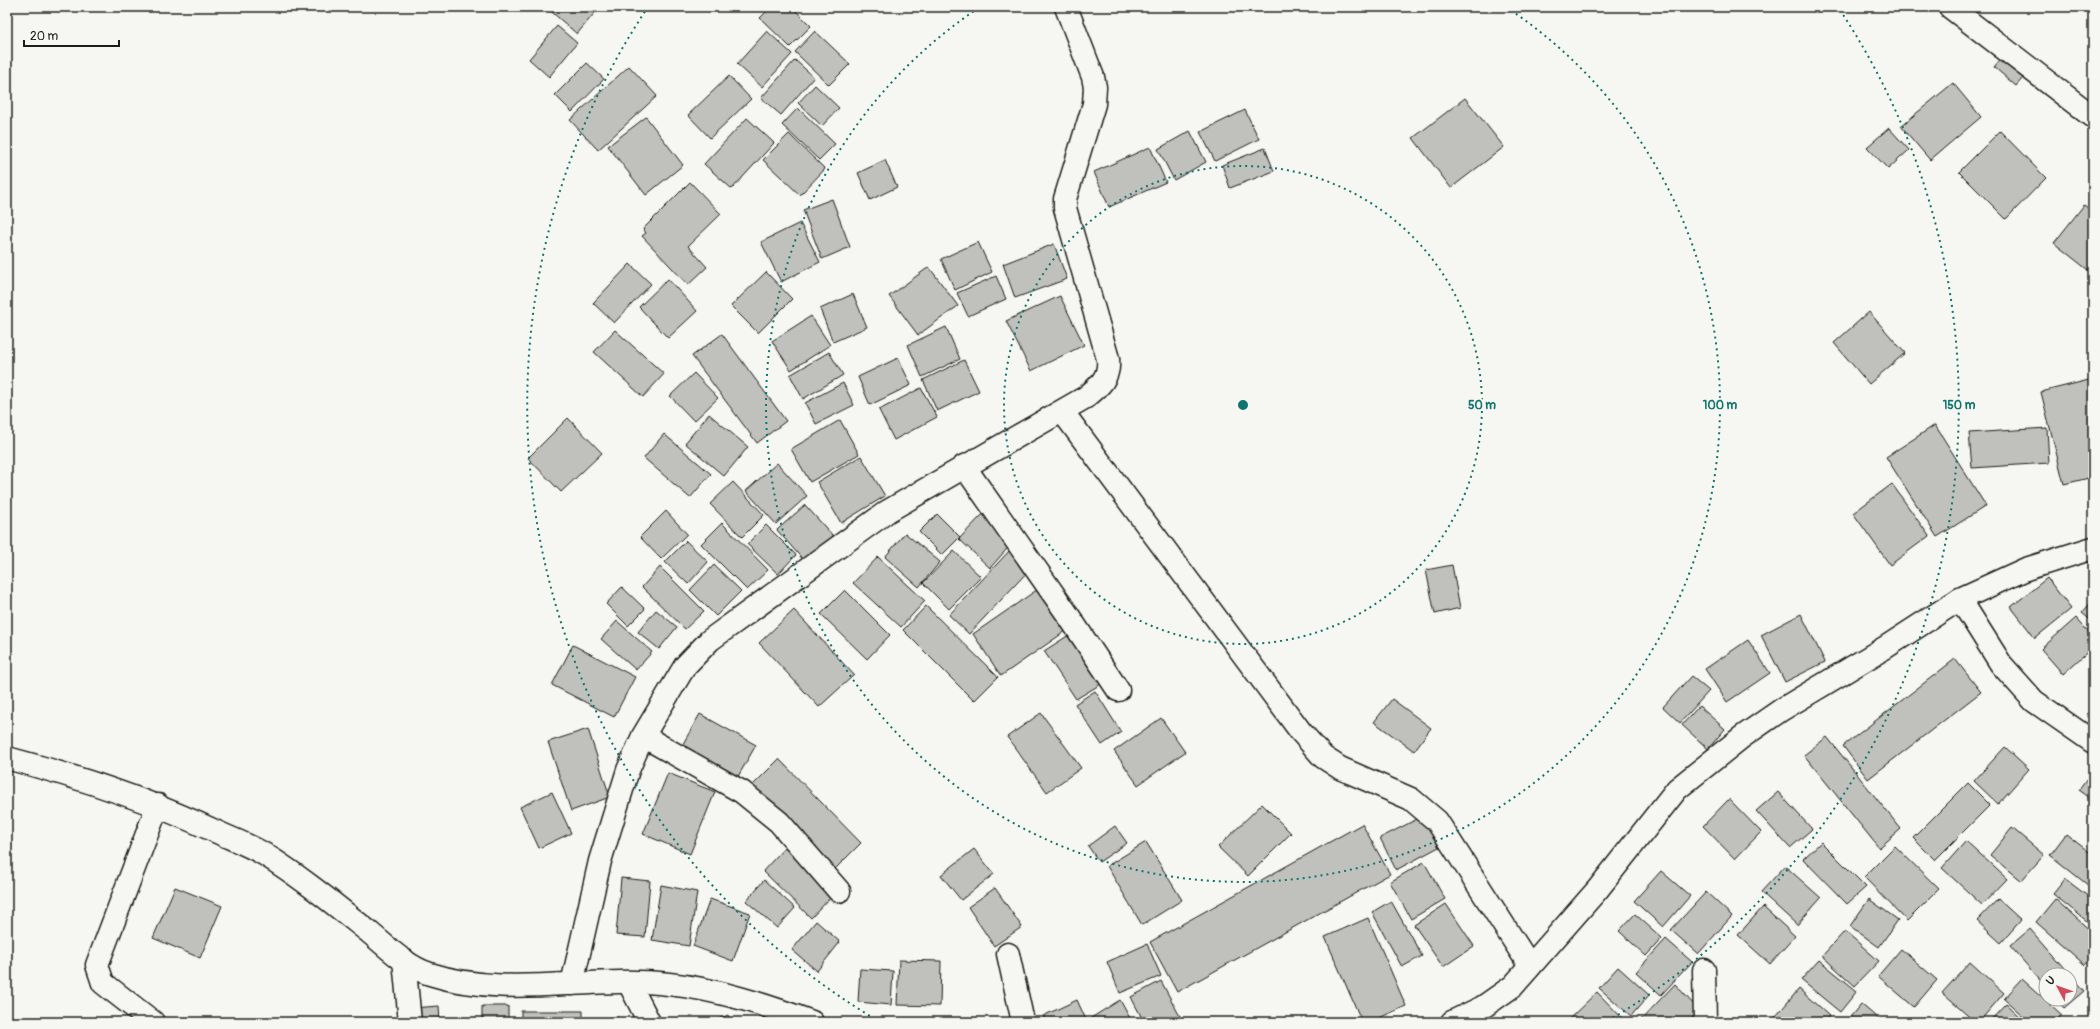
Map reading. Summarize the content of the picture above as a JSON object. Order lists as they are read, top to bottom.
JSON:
{
  "scale_bar": "20 m",
  "north": "top left",
  "rings": ["50 m", "100 m", "150 m"]
}
